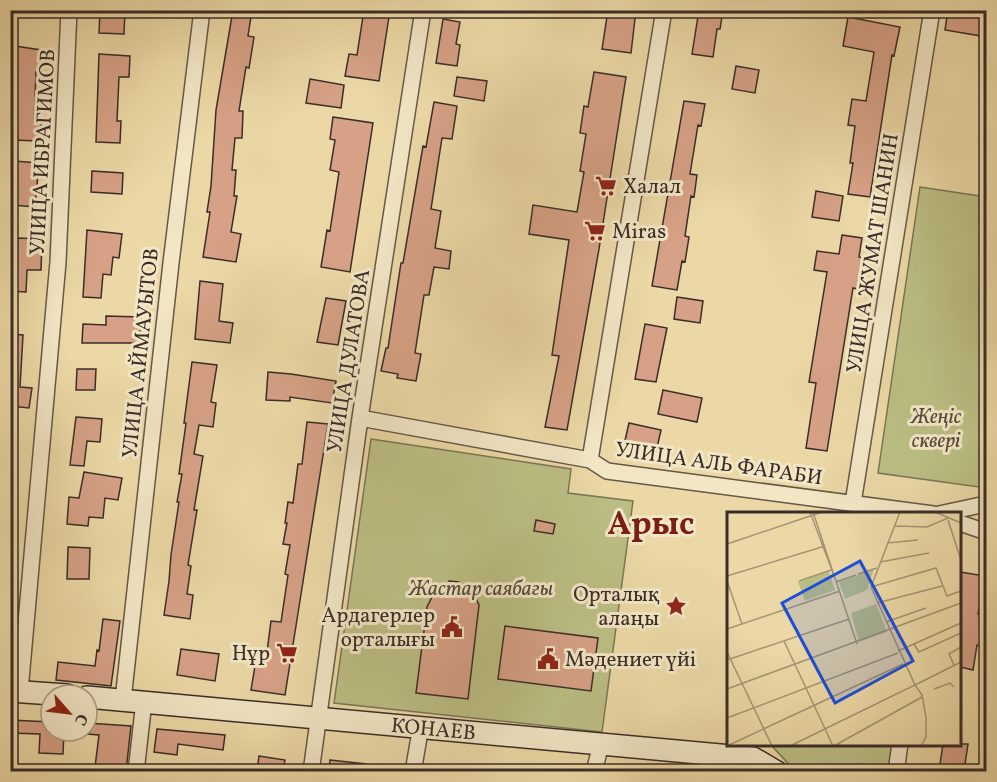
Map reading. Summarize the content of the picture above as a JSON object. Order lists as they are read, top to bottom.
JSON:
{
  "streets": {
    "main road": ["КОНАЕВ"],
    "street": [
      "УЛИЦА ИБРАГИМОВ",
      "УЛИЦА ЖУМАТ ШАНИН",
      "УЛИЦА АЙМАУЫТОВ",
      "УЛИЦА ДУЛАТОВА",
      "УЛИЦА АЛЬ ФАРАБИ"
    ]
  },
  "crossings": [
    ["УЛИЦА ЖУМАТ ШАНИН", "УЛИЦА АЛЬ ФАРАБИ"],
    ["УЛИЦА АЙМАУЫТОВ", "КОНАЕВ"],
    ["УЛИЦА ДУЛАТОВА", "УЛИЦА АЛЬ ФАРАБИ"],
    ["УЛИЦА ДУЛАТОВА", "КОНАЕВ"]
  ],
  "districts": ["Арыс"],
  "parks": ["Жеңіс сквері", "Жастар саябағы"],
  "places": {
    "supermarket": ["Халал", "Miras", "Нұр"],
    "place": ["Орталық алаңы"],
    "public building": ["Ардагерлер орталығы", "Mәдениет үйі"]
  },
  "north": "bottom right"
}
